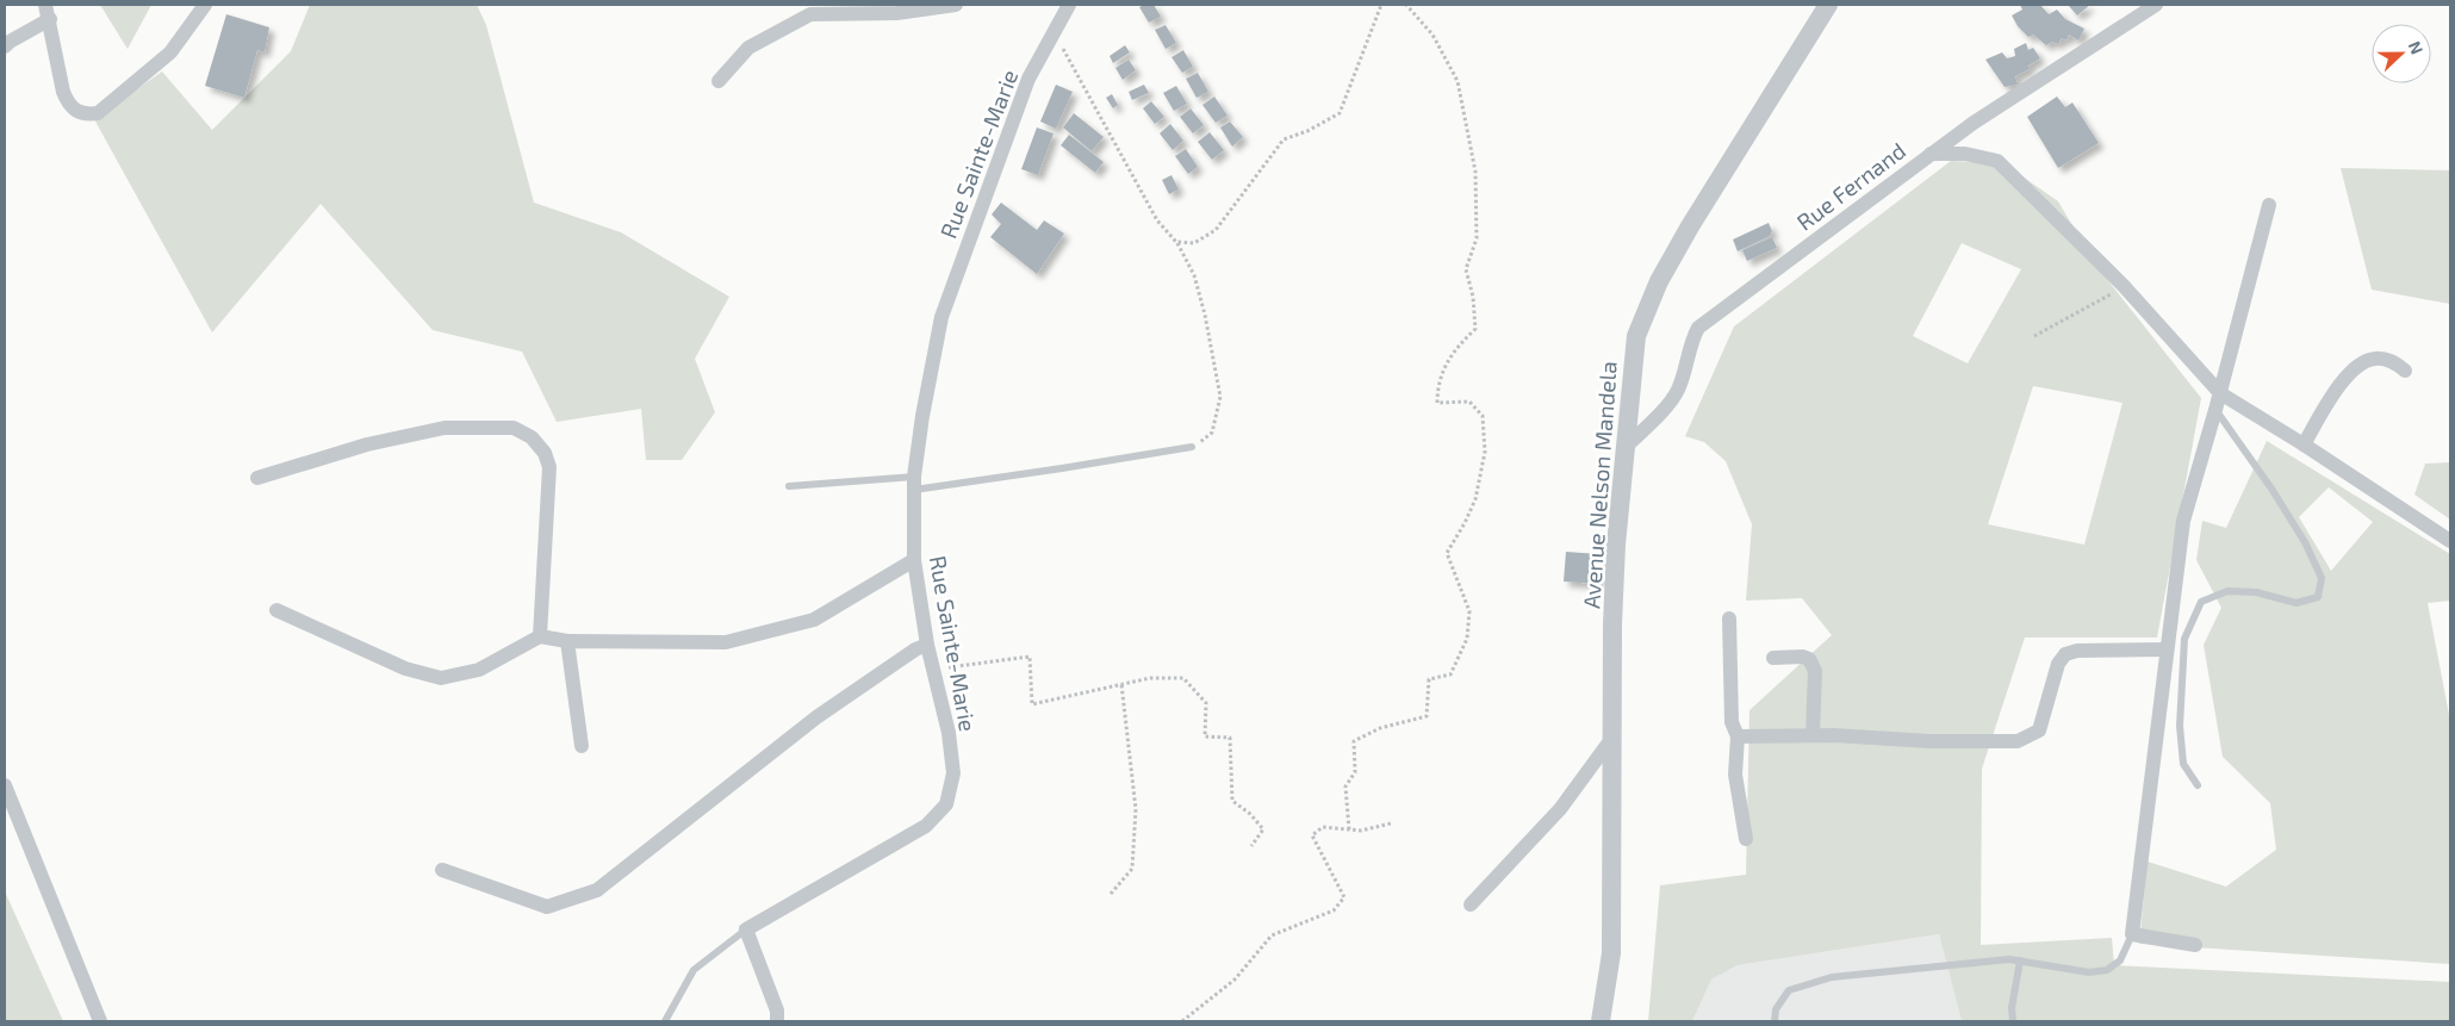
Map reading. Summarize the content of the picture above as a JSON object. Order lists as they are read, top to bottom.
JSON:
{
  "streets": {
    "street": ["Rue Sainte-Marie", "Rue Fernand", "Avenue Nelson Mandela"]
  },
  "crossings": [
    ["Rue Fernand", "Avenue Nelson Mandela"]
  ],
  "north": "right"
}
